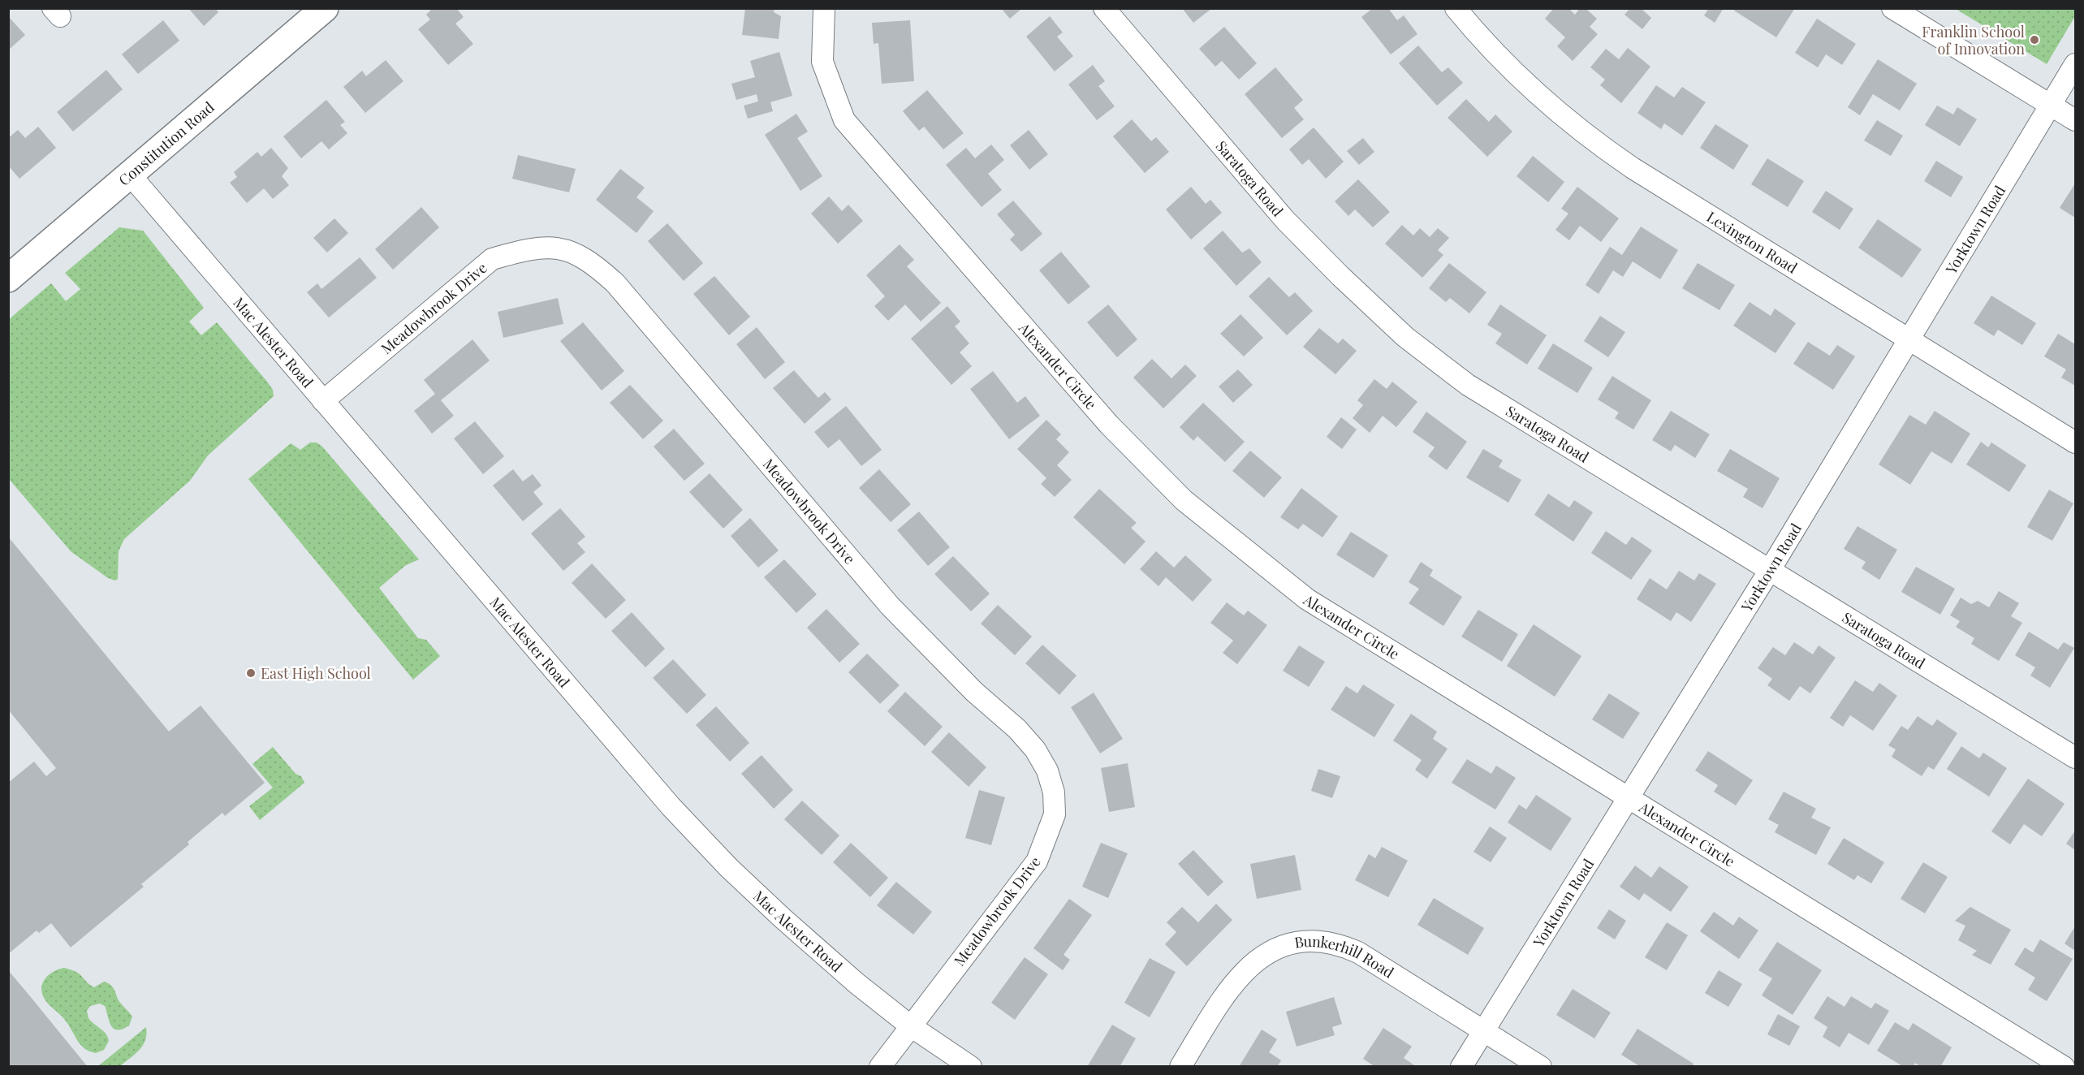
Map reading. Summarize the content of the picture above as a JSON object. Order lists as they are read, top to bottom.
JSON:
{
  "streets": {
    "street": [
      "Constitution Road",
      "Saratoga Road",
      "Yorktown Road",
      "Lexington Road",
      "Meadowbrook Drive",
      "Mac Alester Road",
      "Alexander Circle",
      "Bunkerhill Road"
    ]
  },
  "crossings": [
    ["Constitution Road", "Mac Alester Road"],
    ["Saratoga Road", "Yorktown Road"],
    ["Yorktown Road", "Lexington Road"],
    ["Yorktown Road", "Alexander Circle"],
    ["Yorktown Road", "Bunkerhill Road"],
    ["Meadowbrook Drive", "Mac Alester Road"]
  ],
  "places": ["Franklin School of Innovation", "East High School"]
}
